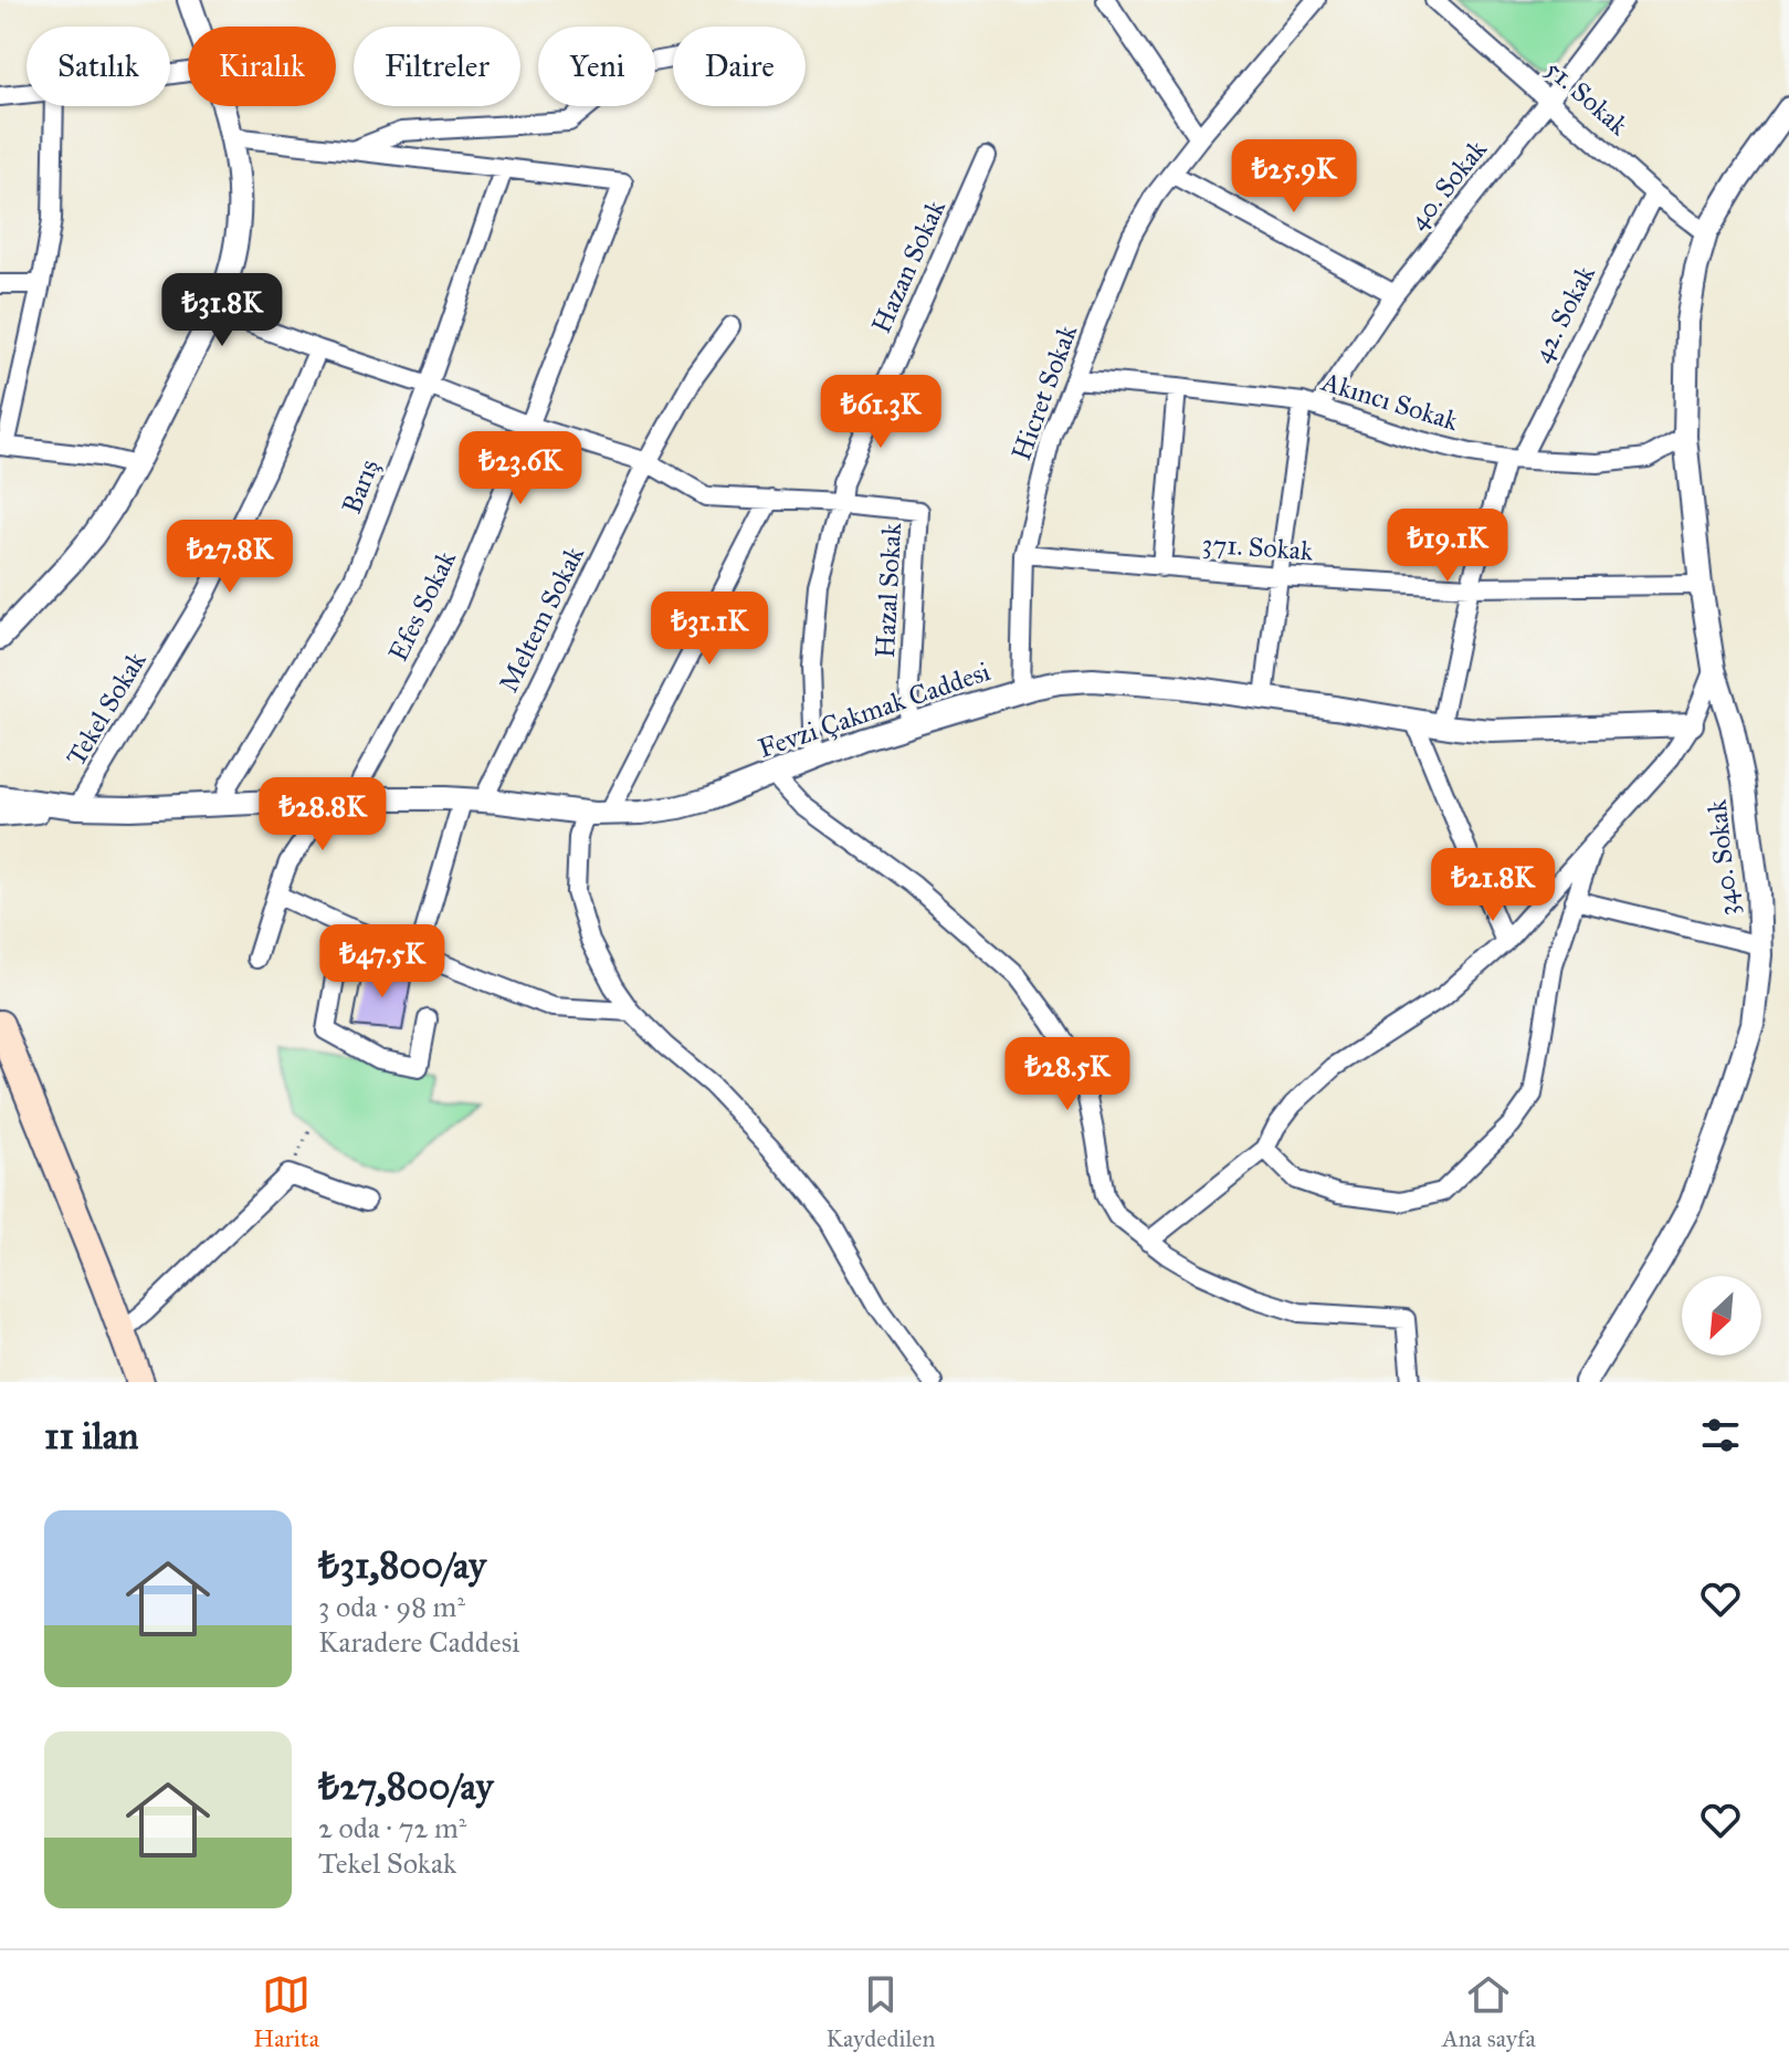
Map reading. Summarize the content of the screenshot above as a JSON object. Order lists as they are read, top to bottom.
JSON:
{
  "streets": {
    "street": [
      "51. Sokak",
      "40. Sokak",
      "Hazan Sokak",
      "42. Sokak",
      "Hicret Sokak",
      "Akıncı Sokak",
      "Barış",
      "371. Sokak",
      "Hazal Sokak",
      "Efes Sokak",
      "Meltem Sokak",
      "Tekel Sokak",
      "Fevzi Çakmak Caddesi",
      "340. Sokak"
    ]
  },
  "crossings": [
    ["51. Sokak", "40. Sokak"],
    ["51. Sokak", "42. Sokak"],
    ["51. Sokak", "340. Sokak"],
    ["40. Sokak", "Akıncı Sokak"],
    ["Hazan Sokak", "Hazal Sokak"],
    ["Hazan Sokak", "Fevzi Çakmak Caddesi"],
    ["42. Sokak", "Akıncı Sokak"],
    ["42. Sokak", "371. Sokak"],
    ["42. Sokak", "Fevzi Çakmak Caddesi"],
    ["Hicret Sokak", "Akıncı Sokak"],
    ["Hicret Sokak", "371. Sokak"],
    ["Hicret Sokak", "Fevzi Çakmak Caddesi"],
    ["Akıncı Sokak", "340. Sokak"],
    ["Barış", "Efes Sokak"],
    ["Barış", "Fevzi Çakmak Caddesi"],
    ["371. Sokak", "340. Sokak"],
    ["Hazal Sokak", "Fevzi Çakmak Caddesi"],
    ["Efes Sokak", "Fevzi Çakmak Caddesi"],
    ["Meltem Sokak", "Fevzi Çakmak Caddesi"],
    ["Tekel Sokak", "Fevzi Çakmak Caddesi"]
  ],
  "north": "bottom left",
  "page": {
    "chip": [
      "Satılık",
      "Kiralık",
      "Filtreler",
      "Yeni",
      "Daire"
    ],
    "price": [
      "₺25.9K",
      "₺31.8K",
      "₺61.3K",
      "₺23.6K",
      "₺19.1K",
      "₺27.8K",
      "₺31.1K",
      "₺28.8K",
      "₺21.8K",
      "₺47.5K",
      "₺28.5K"
    ],
    "heading": "11 ilan",
    "list": [
      {
        "name": "₺31,800/ay",
        "note": "3 oda · 98 m² · Karadere Caddesi"
      },
      {
        "name": "₺27,800/ay",
        "note": "2 oda · 72 m² · Tekel Sokak"
      }
    ],
    "tabs": ["Harita", "Kaydedilen", "Ana sayfa"]
  }
}
